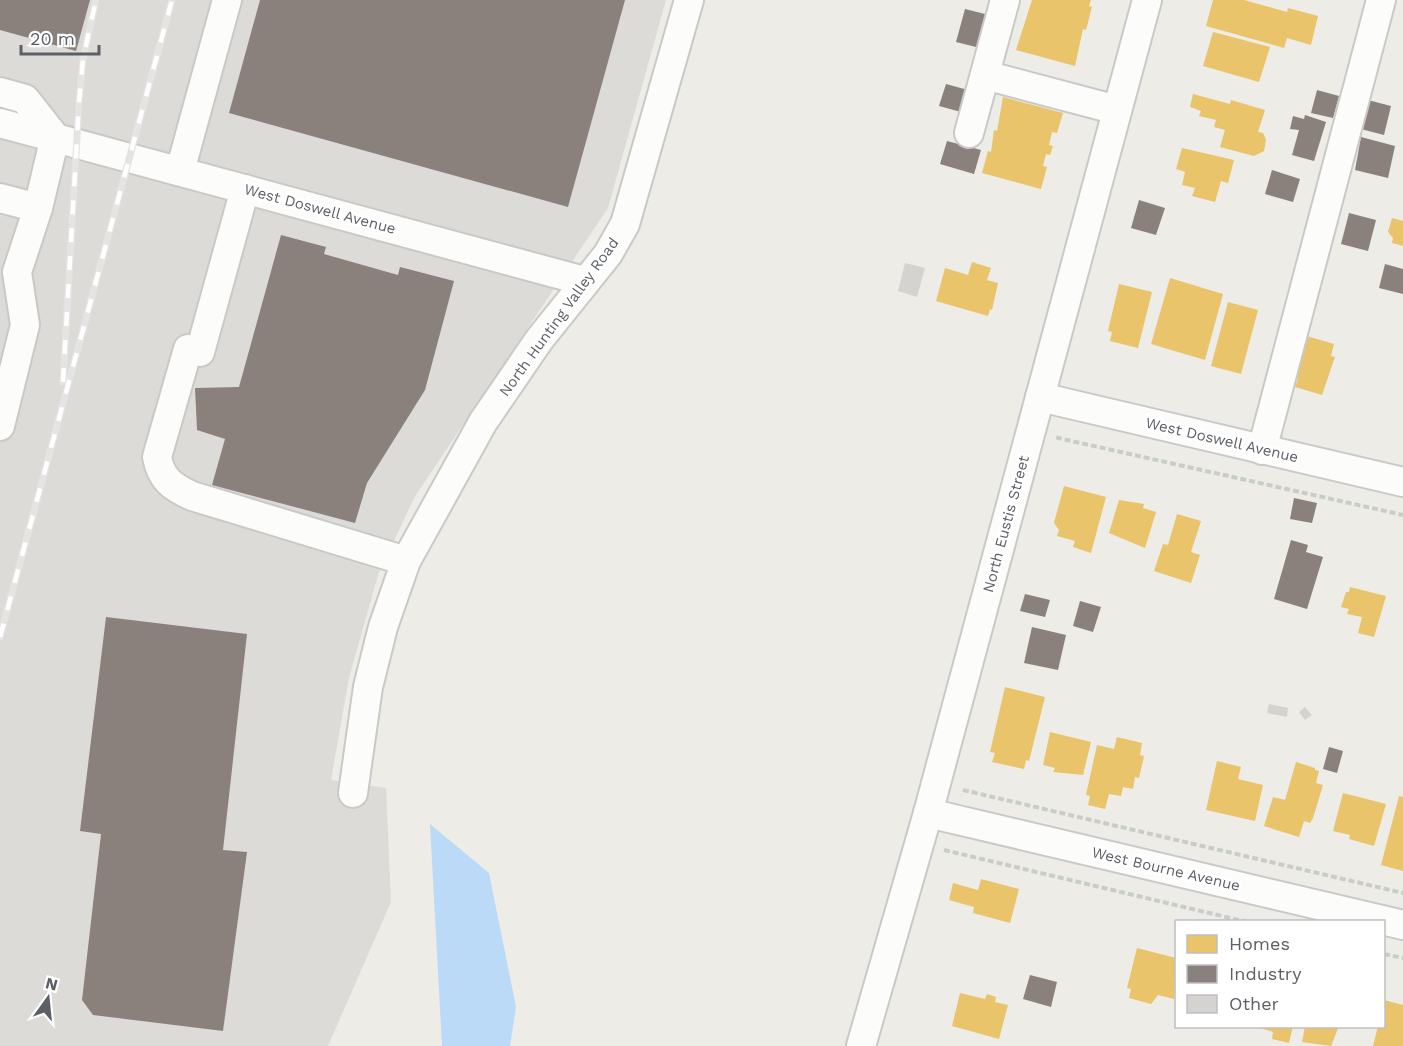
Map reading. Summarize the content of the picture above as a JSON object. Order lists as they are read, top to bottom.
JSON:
{
  "streets": {
    "street": [
      "West Doswell Avenue",
      "North Hunting Valley Road",
      "North Eustis Street",
      "West Bourne Avenue"
    ]
  },
  "crossings": [
    ["West Doswell Avenue", "North Hunting Valley Road"],
    ["West Doswell Avenue", "North Eustis Street"],
    ["North Eustis Street", "West Bourne Avenue"]
  ],
  "legend": ["Homes", "Industry", "Other"],
  "scale_bar": "20 m",
  "north": "top"
}
